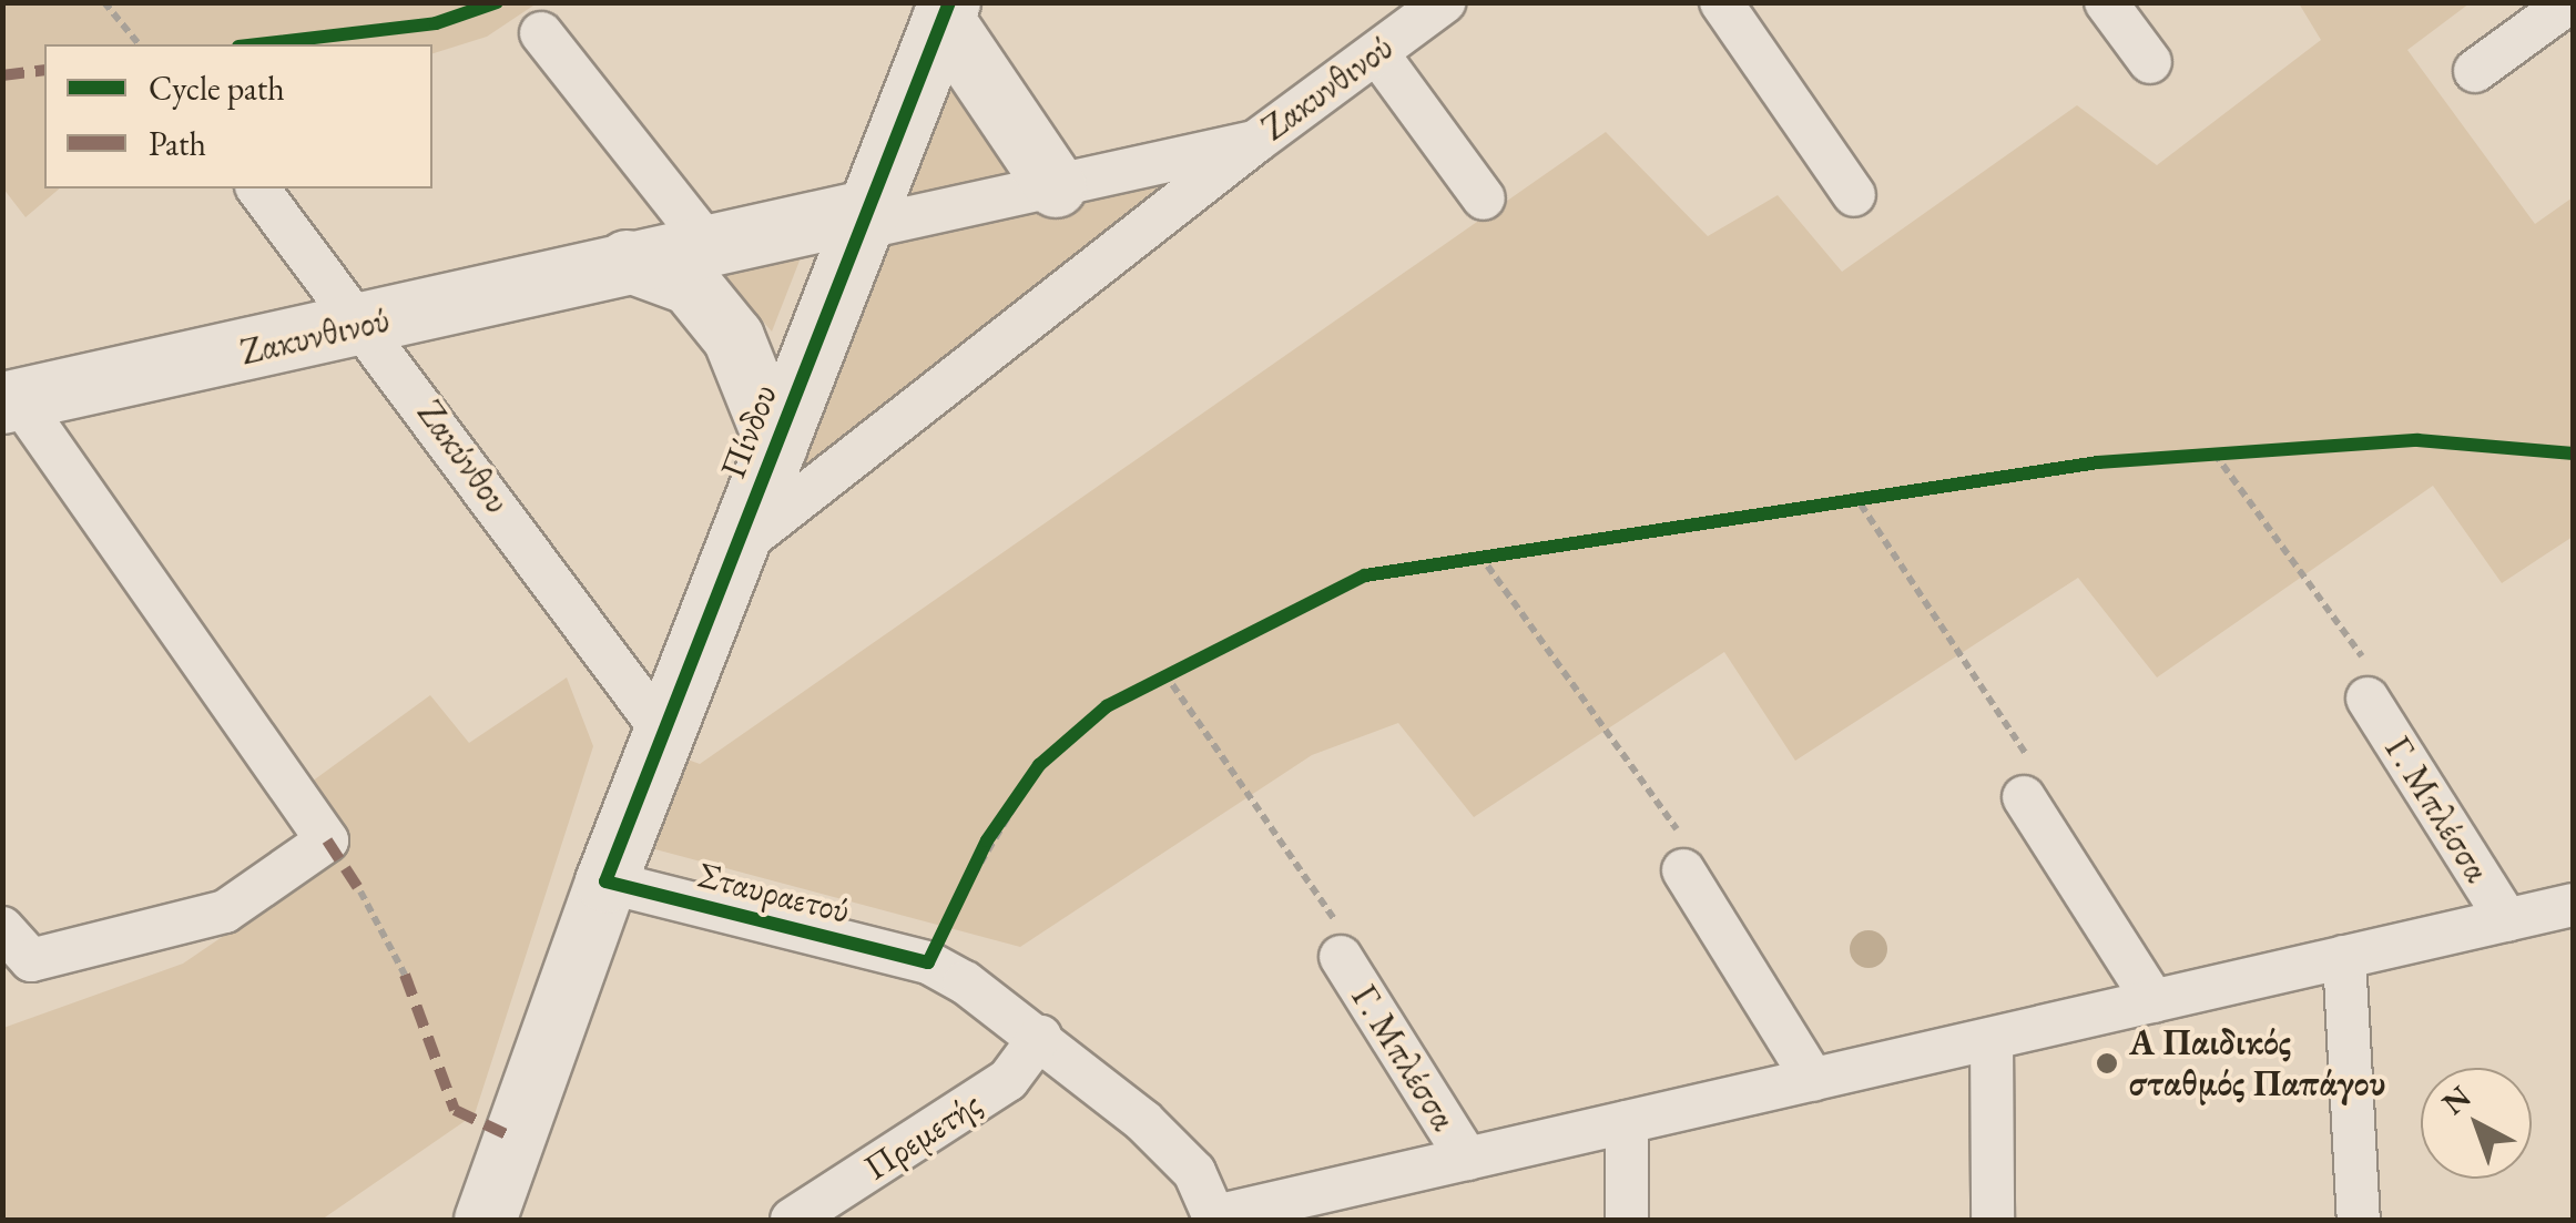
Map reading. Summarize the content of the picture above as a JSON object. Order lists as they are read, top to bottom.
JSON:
{
  "streets": {
    "street": [
      "Ζακυνθινού",
      "Πίνδου",
      "Ζακύνθου",
      "Γ. Μπλέσσα",
      "Σταυραετού",
      "Πρεμετής"
    ]
  },
  "crossings": [
    ["Ζακυνθινού", "Πίνδου"],
    ["Ζακυνθινού", "Ζακύνθου"],
    ["Πίνδου", "Ζακύνθου"],
    ["Πίνδου", "Σταυραετού"],
    ["Γ. Μπλέσσα", "Σταυραετού"],
    ["Σταυραετού", "Πρεμετής"]
  ],
  "places": ["Α Παιδικός σταθμός Παπάγου"],
  "legend": ["Cycle path", "Path"],
  "north": "top left"
}
